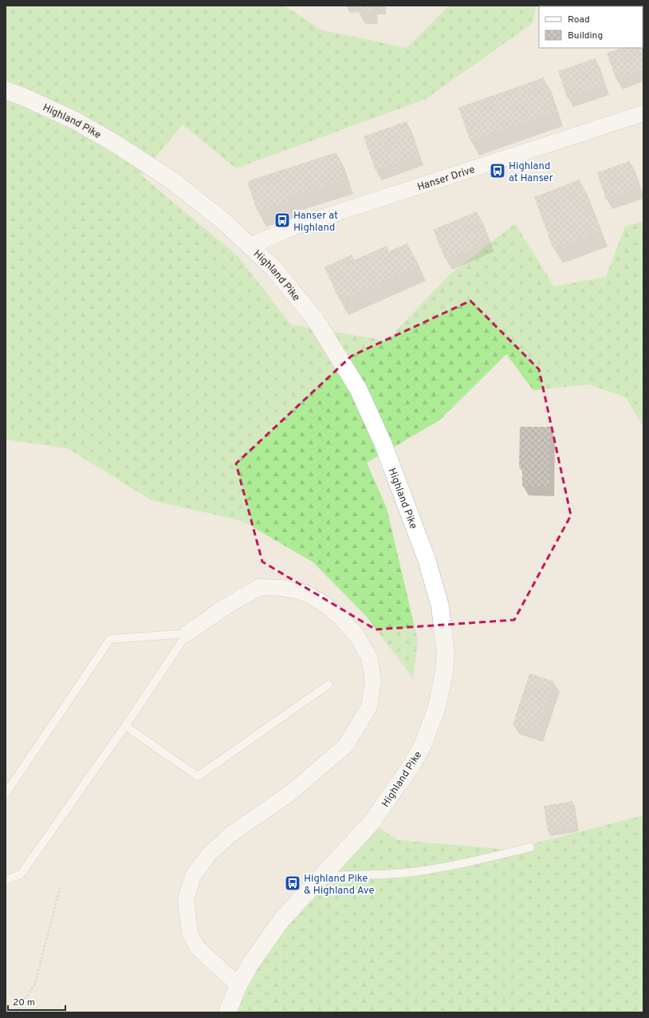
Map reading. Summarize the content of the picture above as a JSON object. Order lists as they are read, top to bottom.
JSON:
{
  "streets": {
    "street": ["Highland Pike", "Hanser Drive"]
  },
  "crossings": [
    ["Highland Pike", "Hanser Drive"]
  ],
  "places": {
    "bus stop": ["Highland at Hanser", "Hanser at Highland", "Highland Pike & Highland Ave"]
  },
  "legend": ["Road", "Building"],
  "scale_bar": "20 m"
}
